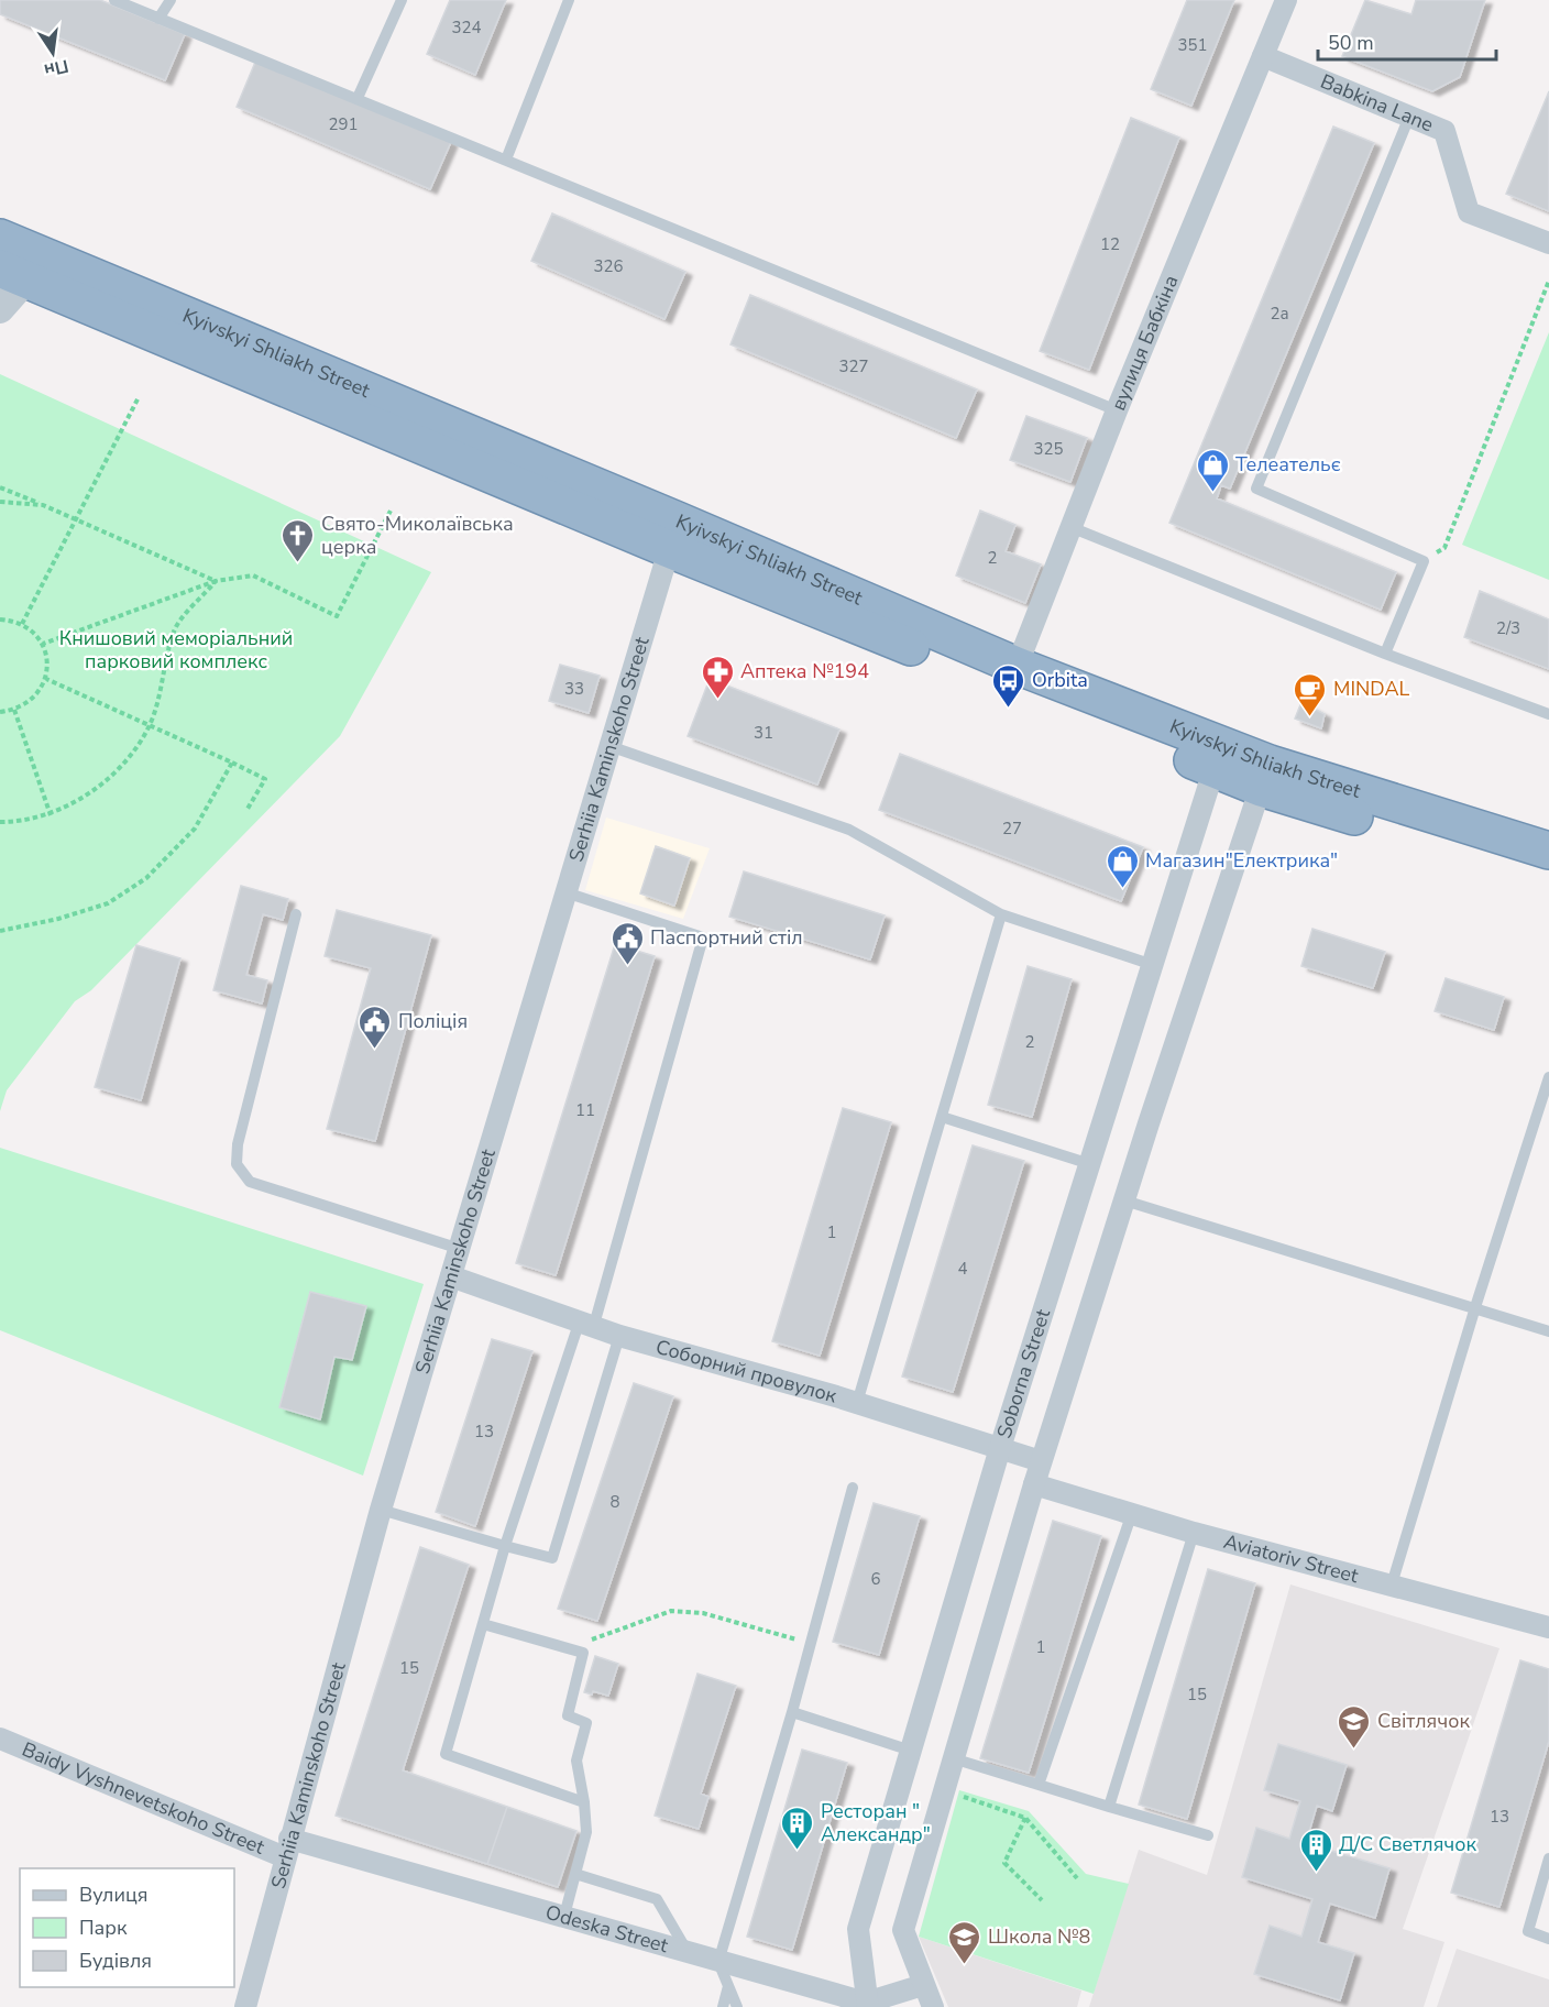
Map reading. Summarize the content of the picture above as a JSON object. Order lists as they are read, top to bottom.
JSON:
{
  "streets": {
    "highway": ["Kyivskyi Shliakh Street"],
    "street": [
      "Babkina Lane",
      "вулиця Бабкіна",
      "Serhiia Kaminskoho Street",
      "Соборний провулок",
      "Soborna Street",
      "Aviatoriv Street",
      "Baidy Vyshnevetskoho Street",
      "Odeska Street"
    ]
  },
  "crossings": [
    ["Babkina Lane", "вулиця Бабкіна"],
    ["вулиця Бабкіна", "Kyivskyi Shliakh Street"],
    ["Kyivskyi Shliakh Street", "Serhiia Kaminskoho Street"],
    ["Kyivskyi Shliakh Street", "Soborna Street"],
    ["Serhiia Kaminskoho Street", "Соборний провулок"],
    ["Serhiia Kaminskoho Street", "Baidy Vyshnevetskoho Street"],
    ["Serhiia Kaminskoho Street", "Odeska Street"],
    ["Соборний провулок", "Soborna Street"],
    ["Soborna Street", "Odeska Street"],
    ["Baidy Vyshnevetskoho Street", "Odeska Street"]
  ],
  "parks": ["Книшовий меморіальний парковий комплекс"],
  "places": {
    "shop": ["Телеательє", "Магазин\"Електрика\""],
    "church": ["Свято-Миколаївська церка"],
    "pharmacy": ["Аптека №194"],
    "bus stop": ["Orbita"],
    "cafe": ["MINDAL"],
    "public building": ["Паспортний стіл", "Поліція"],
    "school or university": ["Світлячок", "Школа №8"],
    "building": ["Ресторан \" Александр\"", "Д/С Светлячок"]
  },
  "house_numbers": [
    "324",
    "351",
    "291",
    "12",
    "326",
    "2а",
    "327",
    "325",
    "2",
    "2/3",
    "33",
    "31",
    "27",
    "2",
    "11",
    "1",
    "4",
    "13",
    "8",
    "6",
    "1",
    "15",
    "15",
    "13"
  ],
  "legend": ["Вулиця", "Парк", "Будівля"],
  "scale_bar": "50 m",
  "north": "bottom"
}
